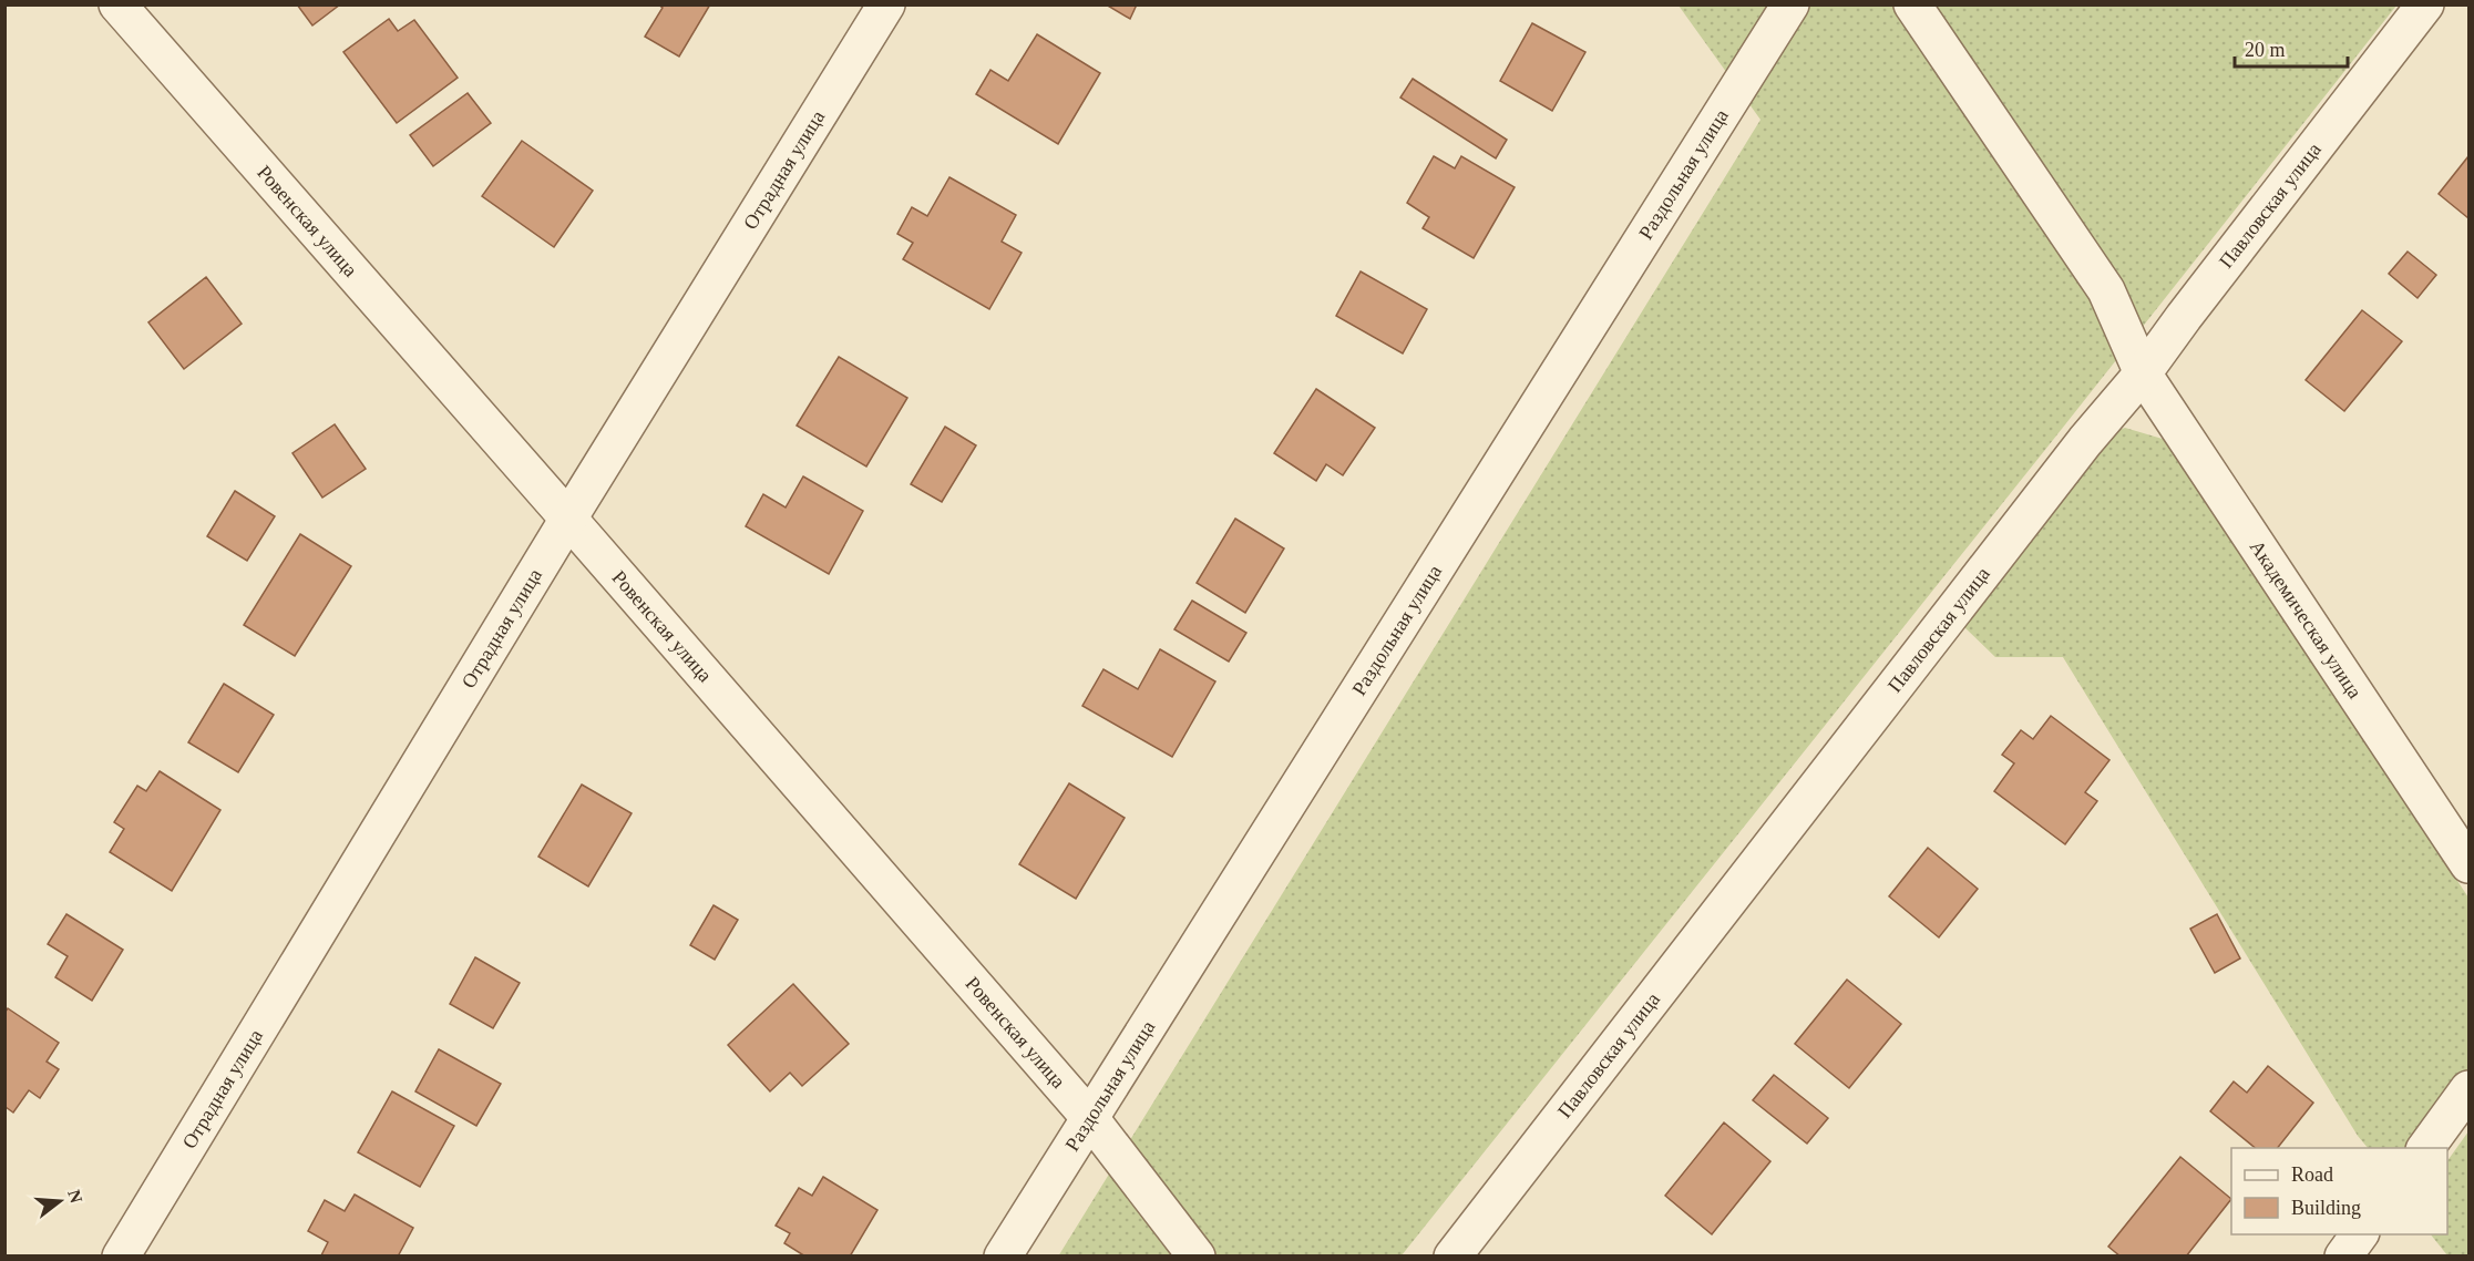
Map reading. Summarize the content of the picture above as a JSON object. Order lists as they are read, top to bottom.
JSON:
{
  "streets": {
    "street": [
      "Отрадная улица",
      "Раздольная улица",
      "Павловская улица",
      "Ровенская улица",
      "Академическая улица"
    ]
  },
  "crossings": [
    ["Отрадная улица", "Ровенская улица"],
    ["Раздольная улица", "Ровенская улица"],
    ["Павловская улица", "Академическая улица"]
  ],
  "legend": ["Road", "Building"],
  "scale_bar": "20 m",
  "north": "right"
}
